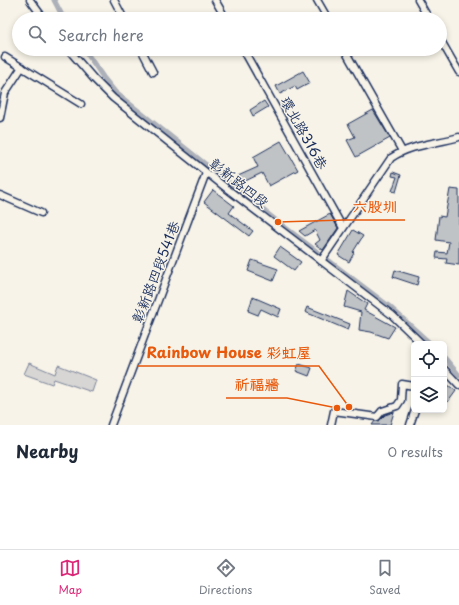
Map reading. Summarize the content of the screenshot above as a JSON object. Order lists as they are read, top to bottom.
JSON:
{
  "streets": {
    "street": ["環北路316巷", "彰新路四段", "彰新路四段541巷"]
  },
  "crossings": [
    ["彰新路四段", "彰新路四段541巷"]
  ],
  "places": ["六股圳", "Rainbow House 彩虹屋", "祈福牆"],
  "page": {
    "search": "Search here",
    "heading": ["Nearby", "0 results"],
    "nav": ["Map", "Directions", "Saved"]
  }
}
